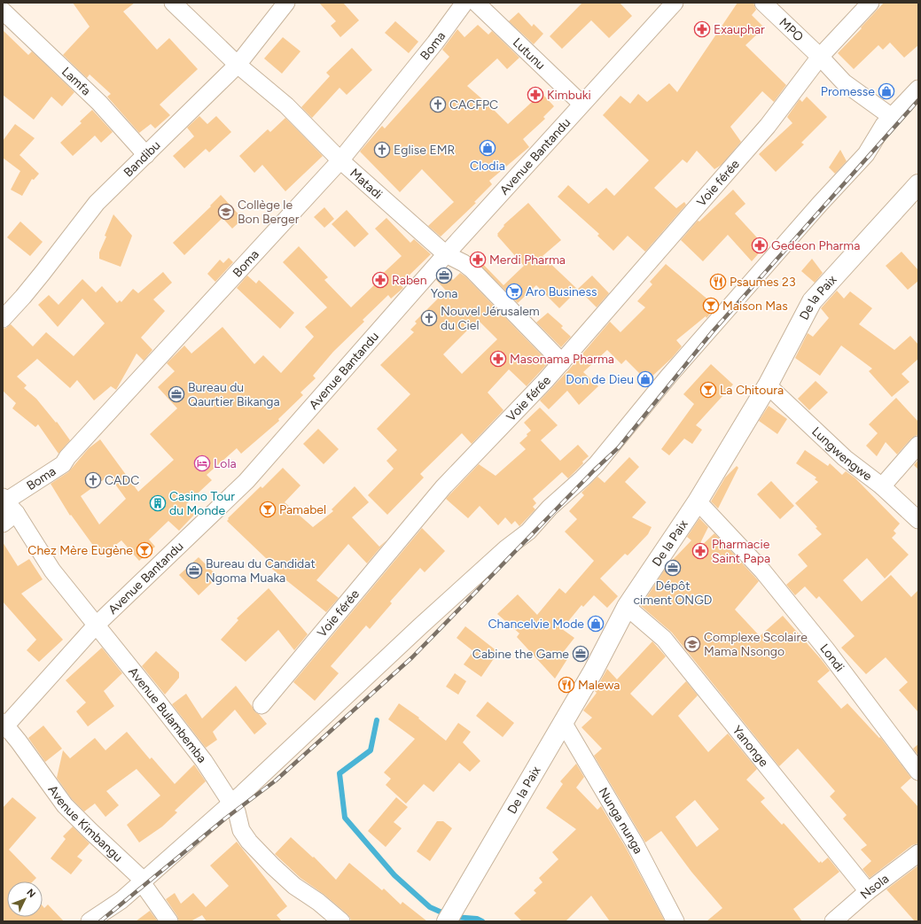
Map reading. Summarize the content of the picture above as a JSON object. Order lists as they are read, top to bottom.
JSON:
{
  "streets": {
    "street": [
      "MPO",
      "Boma",
      "Lutunu",
      "Lamfa",
      "Avenue Bantandu",
      "Bandibu",
      "Matadi",
      "Voie férée",
      "De la Paix",
      "Lungwengwe",
      "Londi",
      "Avenue Bulambemba",
      "Yanonge",
      "Nunga nunga",
      "Avenue Kimbangu",
      "Nsola"
    ]
  },
  "crossings": [
    ["MPO", "Voie férée"],
    ["Boma", "Matadi"],
    ["Boma", "Avenue Bulambemba"],
    ["Lutunu", "Avenue Bantandu"],
    ["Lamfa", "Bandibu"],
    ["Avenue Bantandu", "Matadi"],
    ["Avenue Bantandu", "Avenue Bulambemba"],
    ["Avenue Bantandu", "Avenue Kimbangu"],
    ["Bandibu", "Matadi"],
    ["Matadi", "Voie férée"],
    ["De la Paix", "Lungwengwe"],
    ["De la Paix", "Londi"],
    ["De la Paix", "Yanonge"],
    ["De la Paix", "Nunga nunga"],
    ["Yanonge", "Nsola"]
  ],
  "places": {
    "pharmacy": [
      "Exauphar",
      "Kimbuki",
      "Gedeon Pharma",
      "Merdi Pharma",
      "Raben",
      "Masonama Pharma",
      "Pharmacie Saint Papa"
    ],
    "shop": [
      "Promesse",
      "Clodia",
      "Don de Dieu",
      "Chancelvie Mode"
    ],
    "church": [
      "CACFPC",
      "Eglise EMR",
      "Nouvel Jérusalem du Ciel",
      "CADC"
    ],
    "school or university": ["Collège le Bon Berger", "Complexe Scolaire Mama Nsongo"],
    "office": [
      "Yona",
      "Bureau du Qaurtier Bikanga",
      "Dépôt ciment ONGD",
      "Bureau du Candidat Ngoma Muaka",
      "Cabine the Game"
    ],
    "restaurant": ["Psaumes 23", "Malewa"],
    "supermarket": ["Aro Business"],
    "bar": [
      "Maison Mas",
      "La Chitoura",
      "Pamabel",
      "Chez Mère Eugène"
    ],
    "hotel": ["Lola"],
    "building": ["Casino Tour du Monde"]
  },
  "north": "top right"
}
